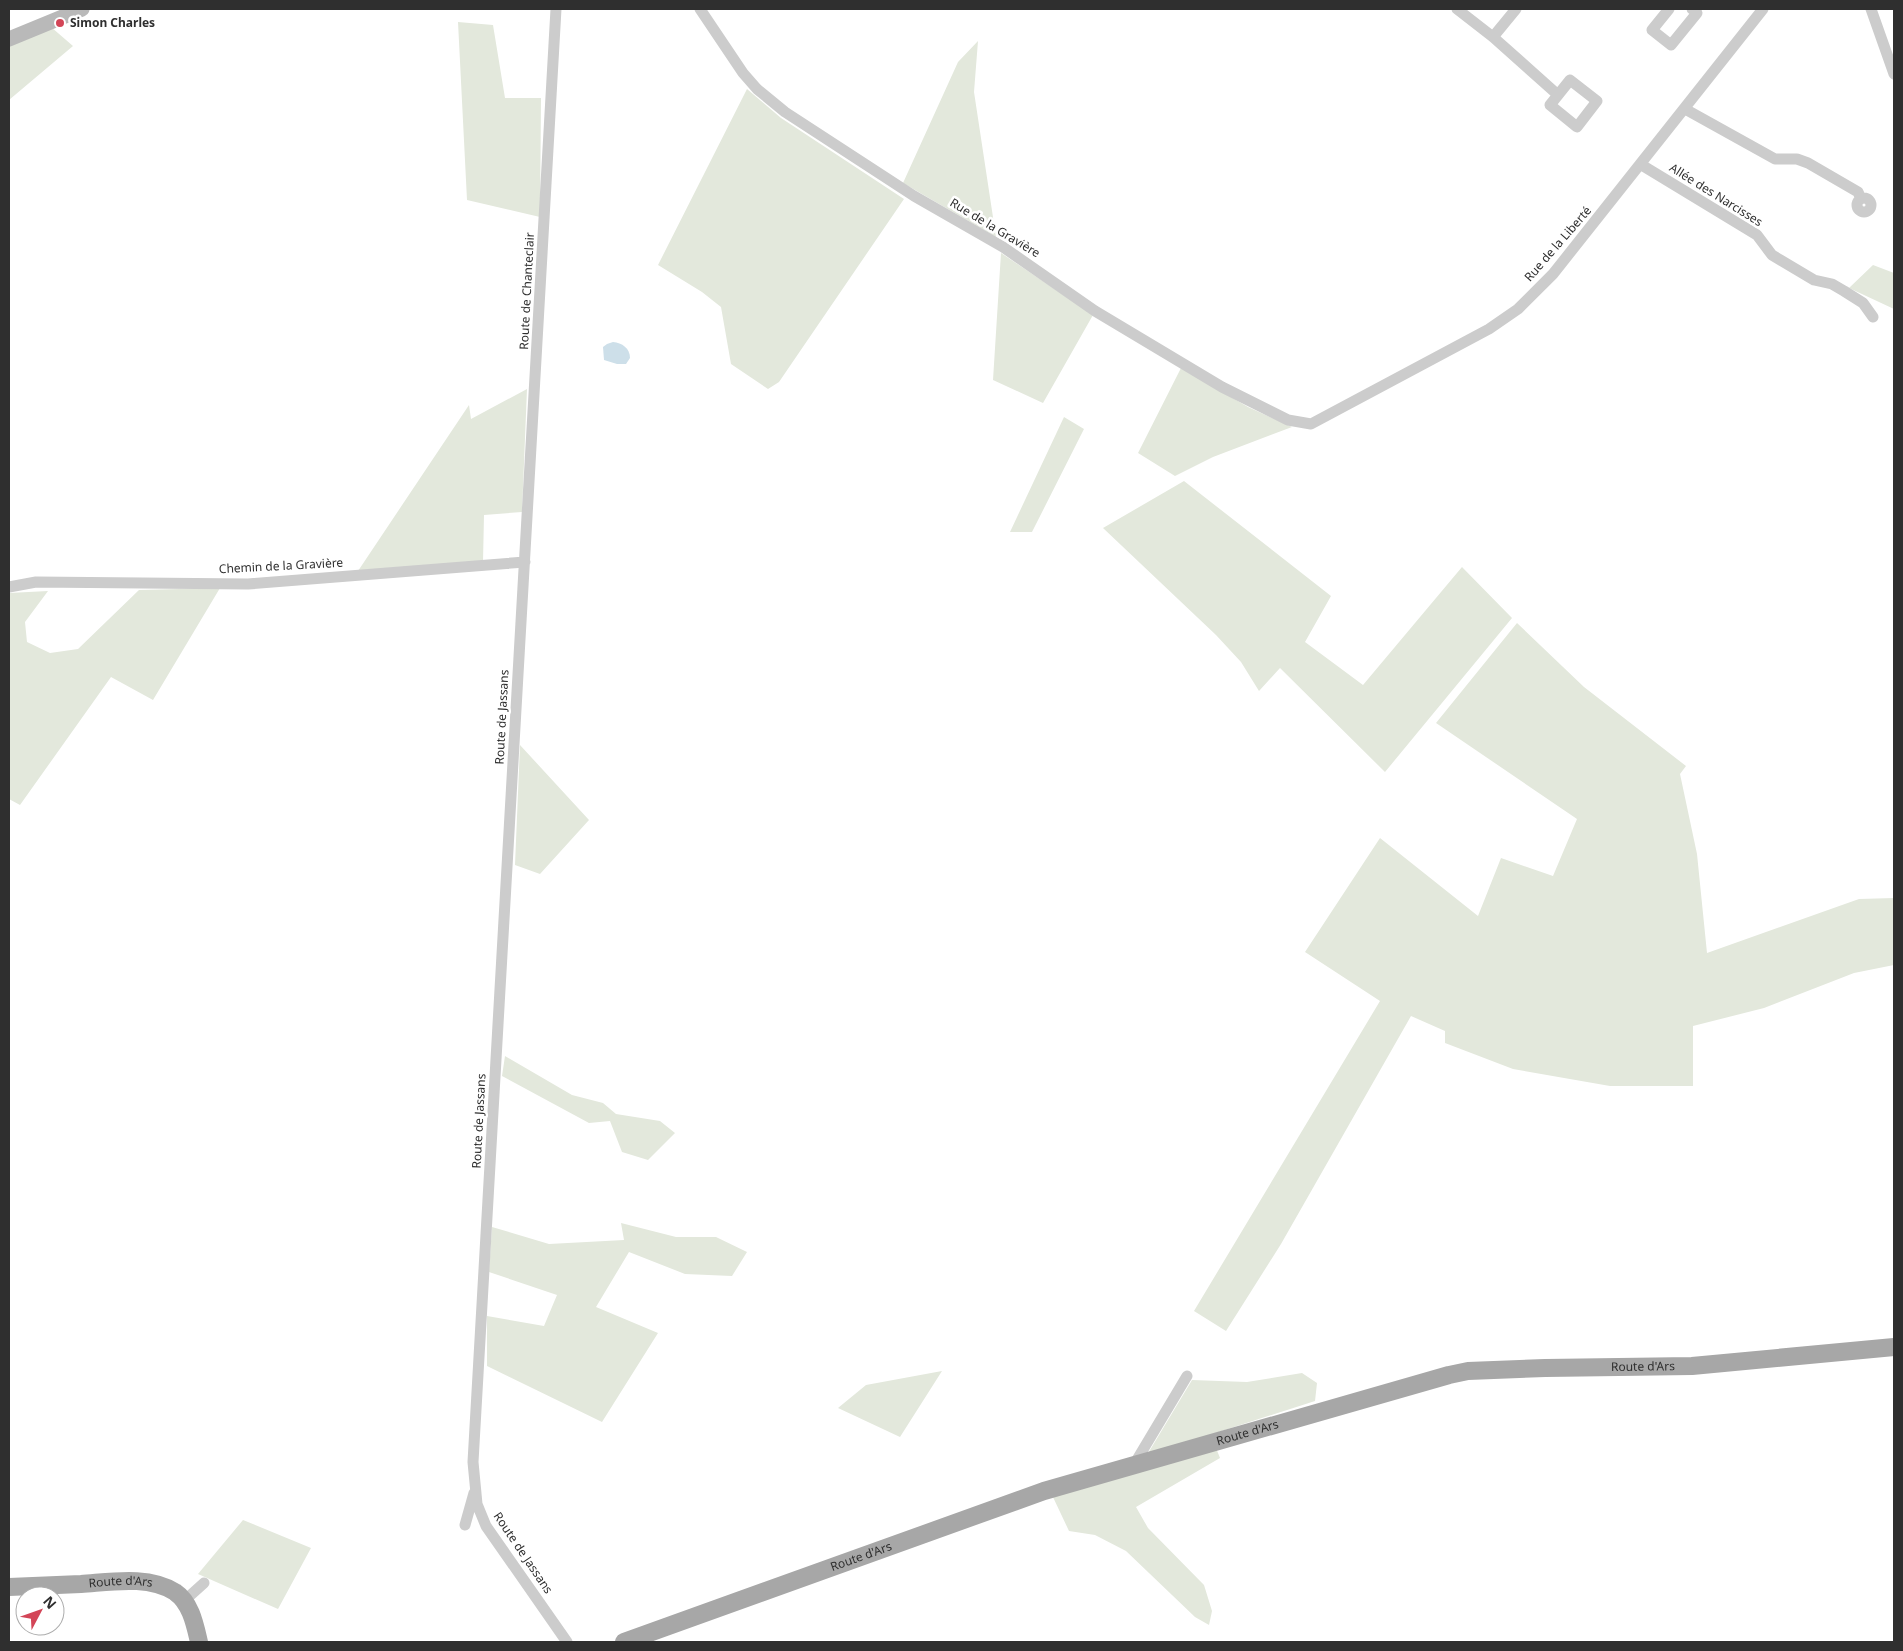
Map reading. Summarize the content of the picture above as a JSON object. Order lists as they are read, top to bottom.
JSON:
{
  "streets": {
    "main road": ["Route d'Ars"],
    "street": [
      "Allée des Narcisses",
      "Rue de la Gravière",
      "Rue de la Liberté",
      "Route de Chanteclair",
      "Chemin de la Gravière",
      "Route de Jassans"
    ]
  },
  "crossings": [
    ["Allée des Narcisses", "Rue de la Liberté"],
    ["Rue de la Gravière", "Rue de la Liberté"],
    ["Route de Chanteclair", "Chemin de la Gravière"],
    ["Route de Chanteclair", "Route de Jassans"],
    ["Chemin de la Gravière", "Route de Jassans"]
  ],
  "places": ["Simon Charles"],
  "north": "top right"
}
